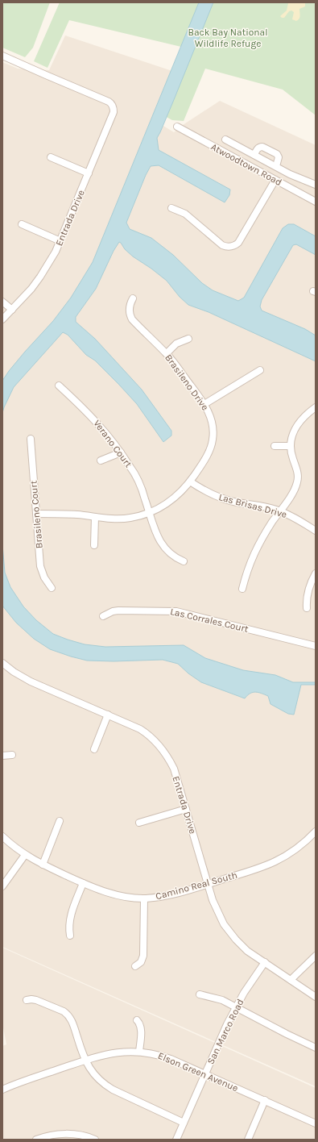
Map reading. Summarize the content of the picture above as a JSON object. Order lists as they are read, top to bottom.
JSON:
{
  "streets": {
    "street": [
      "Atwoodtown Road",
      "Entrada Drive",
      "Brasileno Drive",
      "Verano Court",
      "Las Brisas Drive",
      "Brasileno Court",
      "Las Corrales Court",
      "Camino Real South",
      "San Marco Road",
      "Elson Green Avenue"
    ]
  },
  "crossings": [
    ["Entrada Drive", "Camino Real South"],
    ["Entrada Drive", "San Marco Road"],
    ["Brasileno Drive", "Verano Court"],
    ["Brasileno Drive", "Las Brisas Drive"],
    ["Brasileno Drive", "Brasileno Court"],
    ["San Marco Road", "Elson Green Avenue"]
  ],
  "parks": ["Back Bay National Wildlife Refuge"]
}
